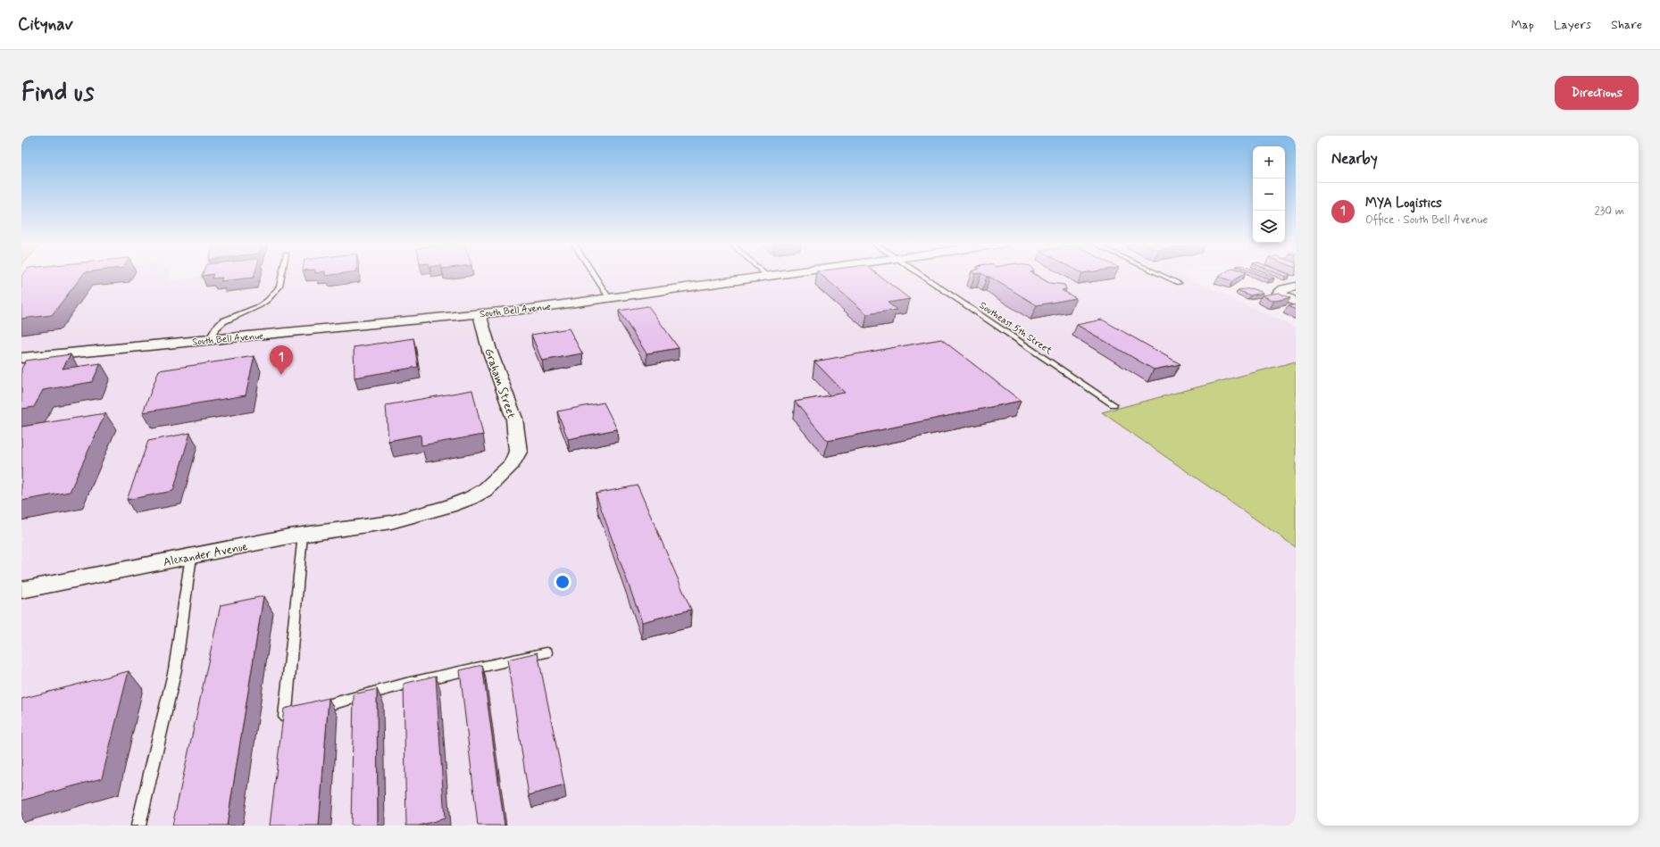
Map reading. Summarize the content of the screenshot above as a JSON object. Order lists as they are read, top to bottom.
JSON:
{
  "streets": {
    "street": ["South Bell Avenue", "Graham Street", "Alexander Avenue"],
    "lane": ["Southeast 5th Street"]
  },
  "crossings": [
    ["South Bell Avenue", "Graham Street"],
    ["Graham Street", "Alexander Avenue"]
  ],
  "page": {
    "header": "Citynav",
    "nav": ["Map", "Layers", "Share"],
    "buttons": "Directions",
    "title": "Find us",
    "heading": "Nearby",
    "map_buttons": ["+", "−"],
    "list": [
      {
        "mark": "1",
        "name": "MYA Logistics",
        "note": "Office · South Bell Avenue",
        "value": "230 m"
      }
    ],
    "pins": "1"
  }
}
